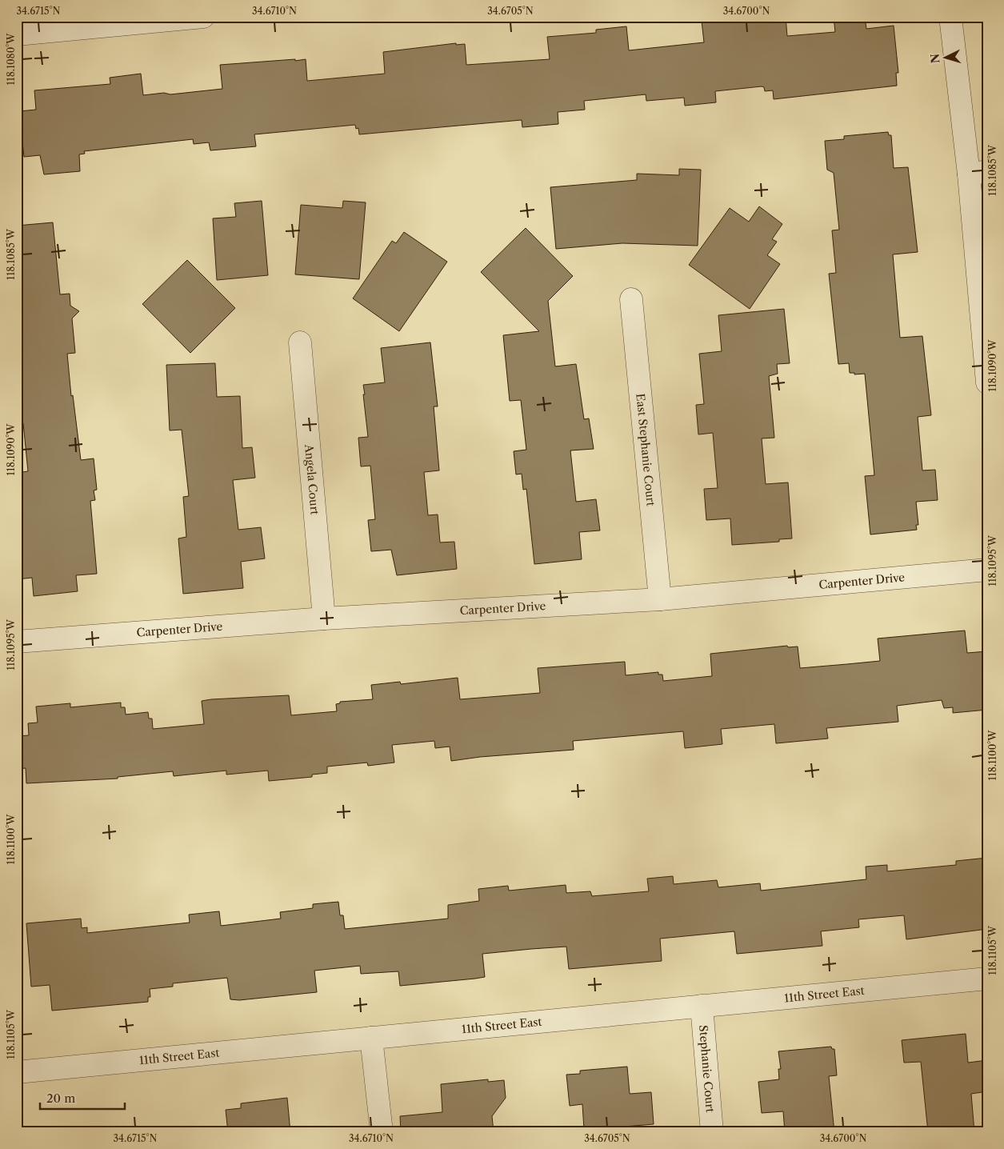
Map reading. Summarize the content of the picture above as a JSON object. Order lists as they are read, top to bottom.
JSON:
{
  "streets": {
    "street": [
      "East Stephanie Court",
      "Angela Court",
      "Carpenter Drive",
      "11th Street East",
      "Stephanie Court"
    ]
  },
  "crossings": [
    ["East Stephanie Court", "Carpenter Drive"],
    ["Angela Court", "Carpenter Drive"],
    ["11th Street East", "Stephanie Court"]
  ],
  "scale_bar": "20 m",
  "north": "left",
  "coordinates": [
    "34.6715°N",
    "34.6710°N",
    "34.6705°N",
    "34.6700°N",
    "118.1080°W",
    "118.1085°W",
    "118.1090°W",
    "118.1095°W",
    "118.1100°W",
    "118.1105°W"
  ]
}
